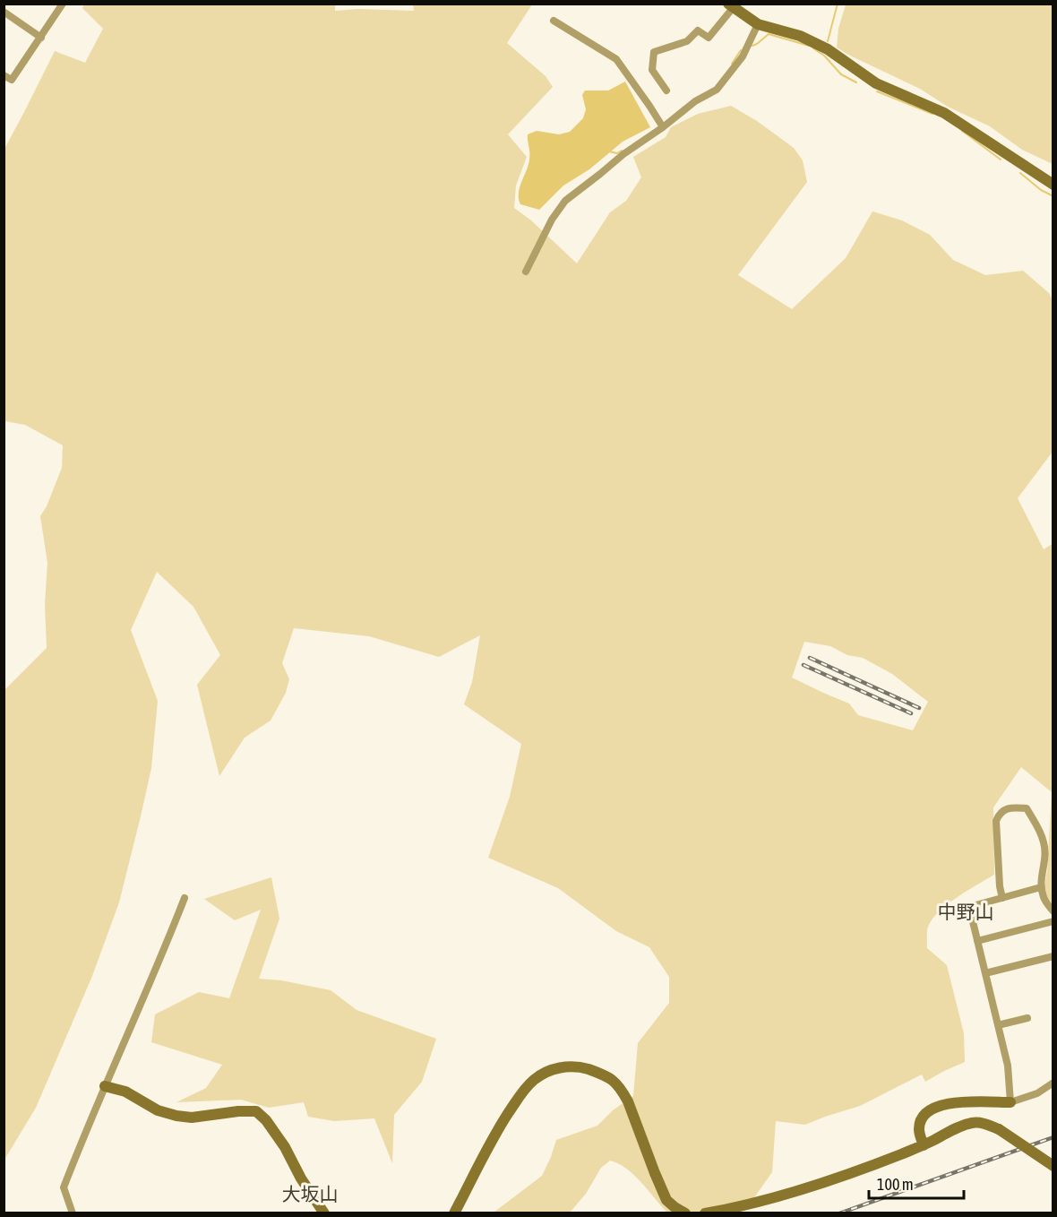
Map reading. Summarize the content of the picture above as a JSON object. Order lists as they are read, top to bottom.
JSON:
{
  "districts": ["中野山", "大坂山"],
  "scale_bar": "100 m"
}
